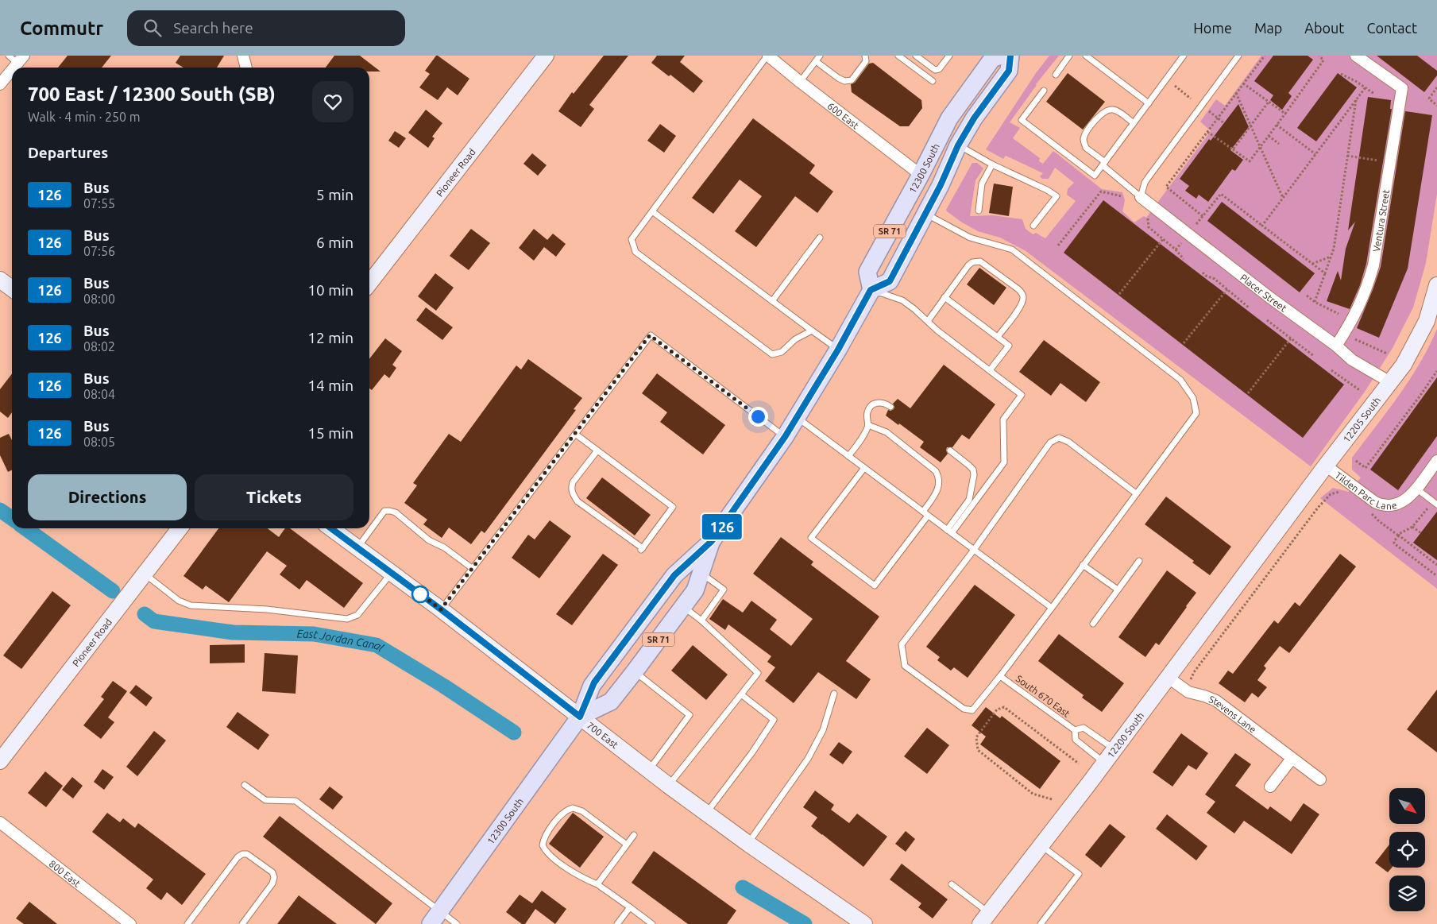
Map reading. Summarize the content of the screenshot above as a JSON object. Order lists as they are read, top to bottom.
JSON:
{
  "streets": {
    "main road": ["12300 South", "SR 71"],
    "street": [
      "600 East",
      "Pioneer Road",
      "Ventura Street",
      "Placer Street",
      "12205 South",
      "Tilden Parc Lane",
      "Stevens Lane",
      "700 East",
      "12200 South",
      "800 East"
    ],
    "lane": ["South 670 East"]
  },
  "crossings": [
    ["600 East", "12300 South"],
    ["12300 South", "SR 71"],
    ["12300 South", "700 East"],
    ["Ventura Street", "Placer Street"],
    ["Placer Street", "12205 South"],
    ["12205 South", "Tilden Parc Lane"],
    ["12205 South", "12200 South"],
    ["South 670 East", "12200 South"],
    ["Stevens Lane", "12200 South"]
  ],
  "water": ["East Jordan Canal"],
  "lines": ["bus line 126"],
  "north": "bottom right",
  "page": {
    "header": "Commutr",
    "search": "Search here",
    "nav": [
      "Home",
      "Map",
      "About",
      "Contact"
    ],
    "on_map": "126",
    "heading": [
      ["700 East / 12300 South (SB)", "Walk · 4 min · 250 m"],
      "Departures"
    ],
    "list": [
      {
        "mark": "126",
        "name": "Bus",
        "note": "07:55",
        "value": "5 min"
      },
      {
        "mark": "126",
        "name": "Bus",
        "note": "07:56",
        "value": "6 min"
      },
      {
        "mark": "126",
        "name": "Bus",
        "note": "08:00",
        "value": "10 min"
      },
      {
        "mark": "126",
        "name": "Bus",
        "note": "08:02",
        "value": "12 min"
      },
      {
        "mark": "126",
        "name": "Bus",
        "note": "08:04",
        "value": "14 min"
      },
      {
        "mark": "126",
        "name": "Bus",
        "note": "08:05",
        "value": "15 min"
      }
    ],
    "buttons": ["Directions", "Tickets"]
  }
}
